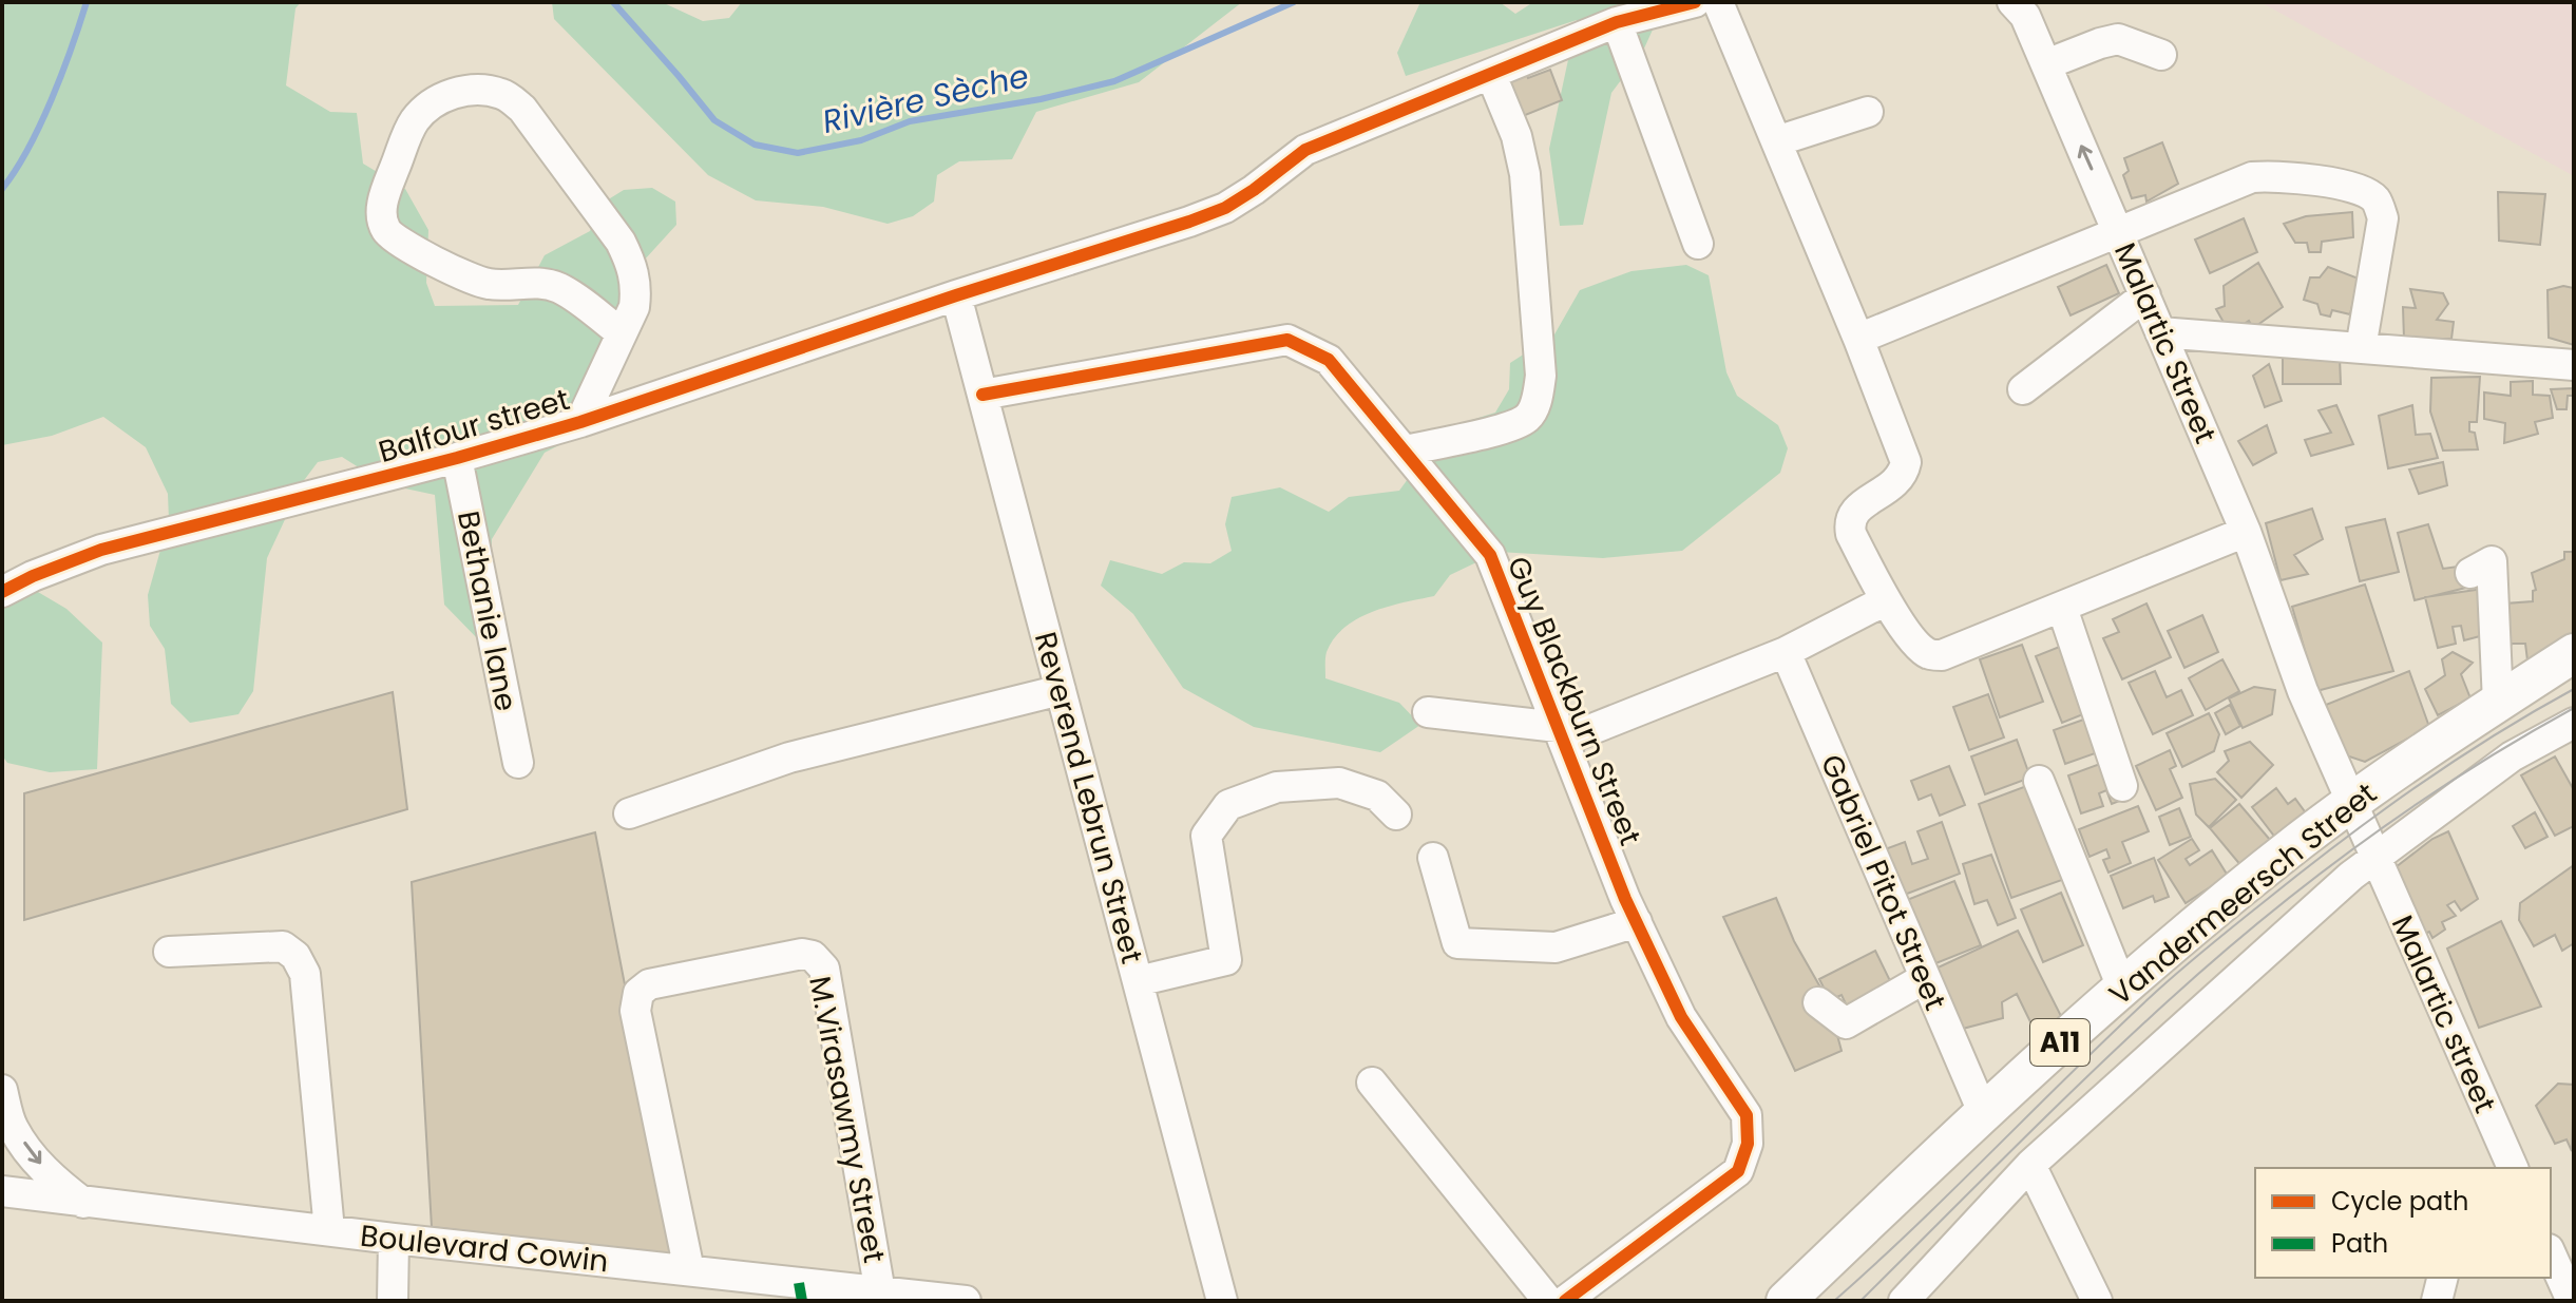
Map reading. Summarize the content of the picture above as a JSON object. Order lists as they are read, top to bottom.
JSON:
{
  "streets": {
    "main road": ["Vandermeersch Street", "A11"],
    "street": [
      "Malartic Street",
      "Balfour street",
      "Bethanie lane",
      "Guy Blackburn Street",
      "Reverend Lebrun Street",
      "Gabriel Pitot Street",
      "Malartic street",
      "M.Virasawmy Street",
      "Boulevard Cowin"
    ]
  },
  "crossings": [
    ["Malartic Street", "Vandermeersch Street"],
    ["Malartic Street", "Malartic street"],
    ["Balfour street", "Bethanie lane"],
    ["Balfour street", "Reverend Lebrun Street"],
    ["Guy Blackburn Street", "Reverend Lebrun Street"],
    ["Gabriel Pitot Street", "Vandermeersch Street"],
    ["Vandermeersch Street", "Malartic street"],
    ["M.Virasawmy Street", "Boulevard Cowin"]
  ],
  "water": ["Rivière Sèche"],
  "legend": ["Cycle path", "Path"]
}
